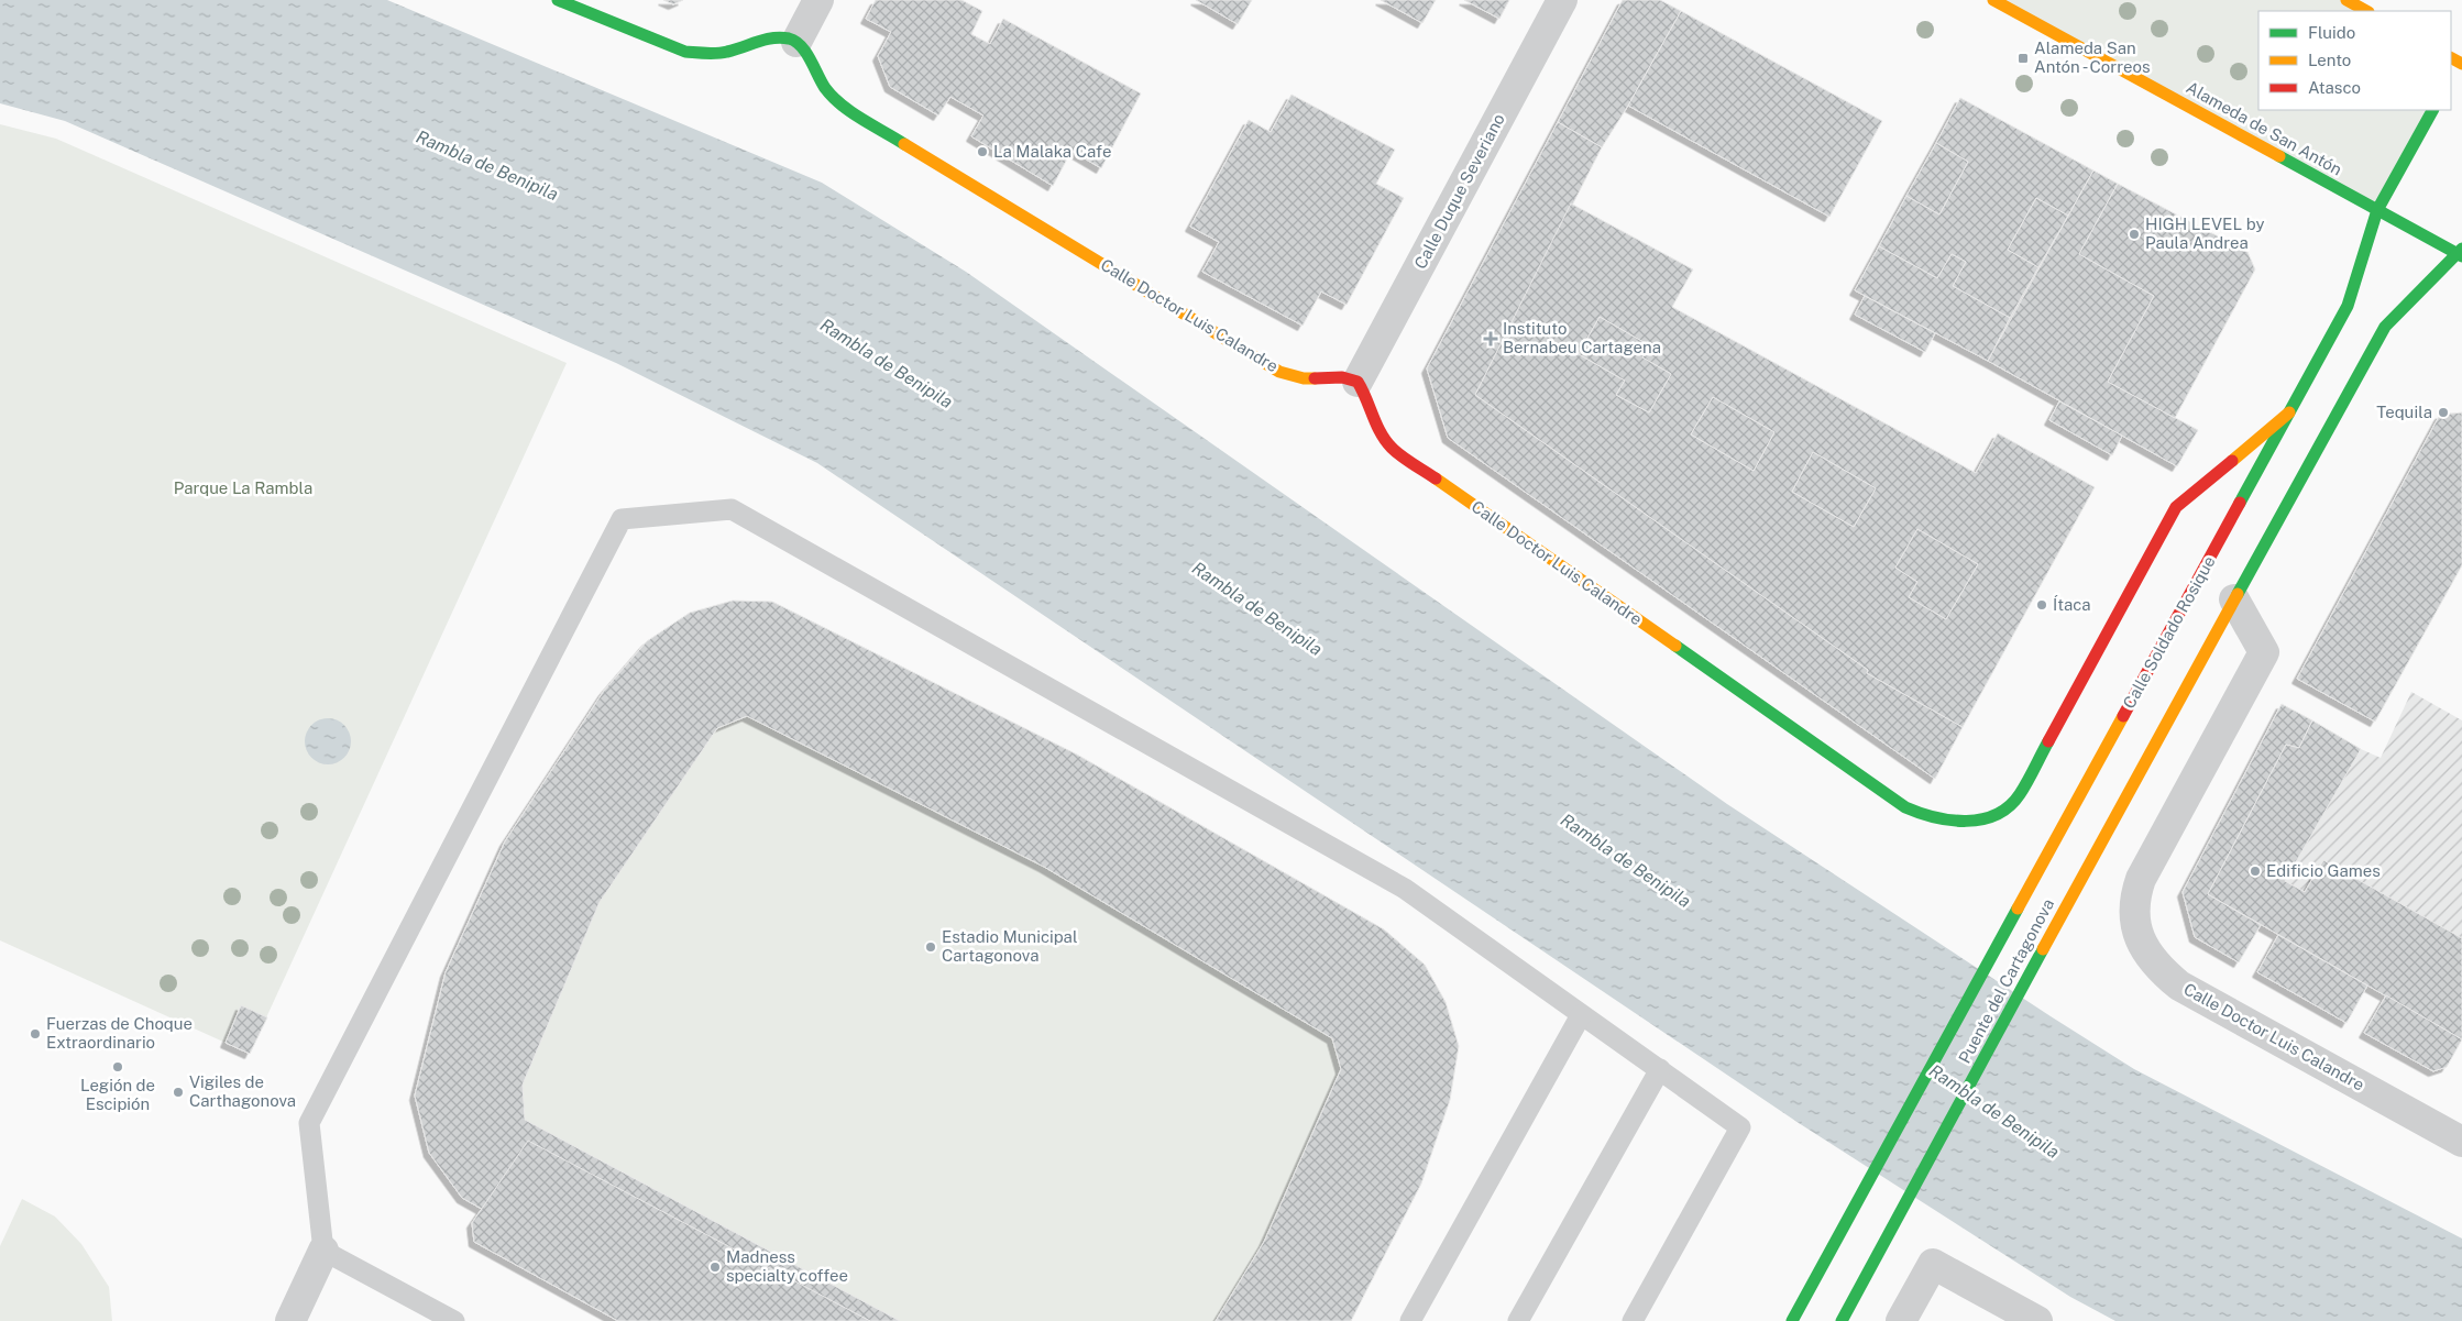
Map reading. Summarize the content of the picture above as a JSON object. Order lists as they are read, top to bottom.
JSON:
{
  "streets": {
    "main road": [
      "Alameda de San Antón",
      "Calle Doctor Luis Calandre",
      "Calle Soldado Rosique",
      "Puente del Cartagonova"
    ],
    "street": ["Calle Duque Severiano"]
  },
  "crossings": [
    ["Alameda de San Antón", "Calle Soldado Rosique"],
    ["Calle Duque Severiano", "Calle Doctor Luis Calandre"],
    ["Calle Doctor Luis Calandre", "Calle Soldado Rosique"],
    ["Calle Doctor Luis Calandre", "Puente del Cartagonova"],
    ["Calle Soldado Rosique", "Puente del Cartagonova"]
  ],
  "water": ["Rambla de Benipila"],
  "parks": ["Parque La Rambla"],
  "places": {
    "transit": ["Alameda San Antón - Correos"],
    "other": [
      "La Malaka Cafe",
      "HIGH LEVEL by Paula Andrea",
      "Tequila",
      "Ítaca",
      "Edificio Games",
      "Estadio Municipal Cartagonova",
      "Fuerzas de Choque Extraordinario",
      "Legión de Escipión",
      "Vigiles de Carthagonova",
      "Madness specialty coffee"
    ],
    "health": ["Instituto Bernabeu Cartagena"]
  },
  "legend": ["Fluido", "Lento", "Atasco"]
}
